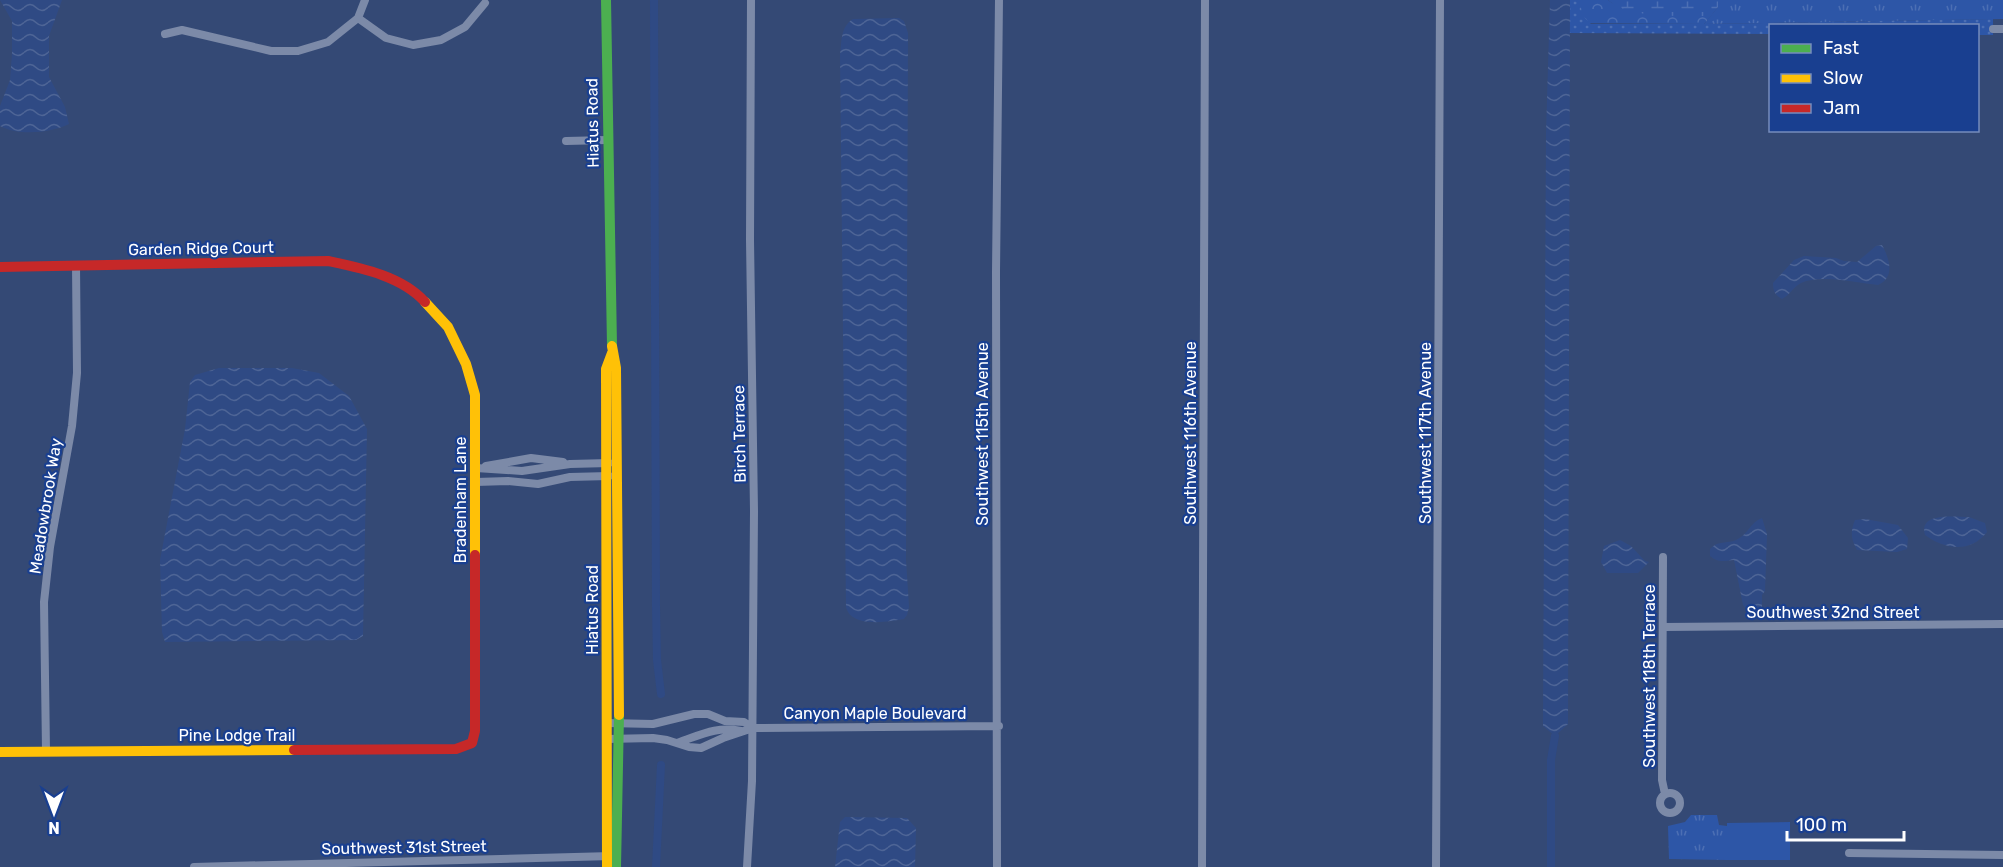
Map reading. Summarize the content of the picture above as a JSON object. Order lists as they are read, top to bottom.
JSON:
{
  "streets": {
    "street": [
      "Hiatus Road",
      "Garden Ridge Court",
      "Southwest 116th Avenue",
      "Southwest 117th Avenue",
      "Birch Terrace",
      "Southwest 115th Avenue",
      "Bradenham Lane",
      "Meadowbrook Way",
      "Southwest 32nd Street",
      "Southwest 118th Terrace",
      "Canyon Maple Boulevard",
      "Pine Lodge Trail",
      "Southwest 31st Street"
    ]
  },
  "crossings": [
    ["Hiatus Road", "Canyon Maple Boulevard"],
    ["Hiatus Road", "Southwest 31st Street"],
    ["Garden Ridge Court", "Bradenham Lane"],
    ["Garden Ridge Court", "Meadowbrook Way"],
    ["Birch Terrace", "Canyon Maple Boulevard"],
    ["Southwest 115th Avenue", "Canyon Maple Boulevard"],
    ["Bradenham Lane", "Pine Lodge Trail"],
    ["Meadowbrook Way", "Pine Lodge Trail"],
    ["Southwest 32nd Street", "Southwest 118th Terrace"]
  ],
  "legend": ["Fast", "Slow", "Jam"],
  "scale_bar": "100 m",
  "north": "bottom"
}
